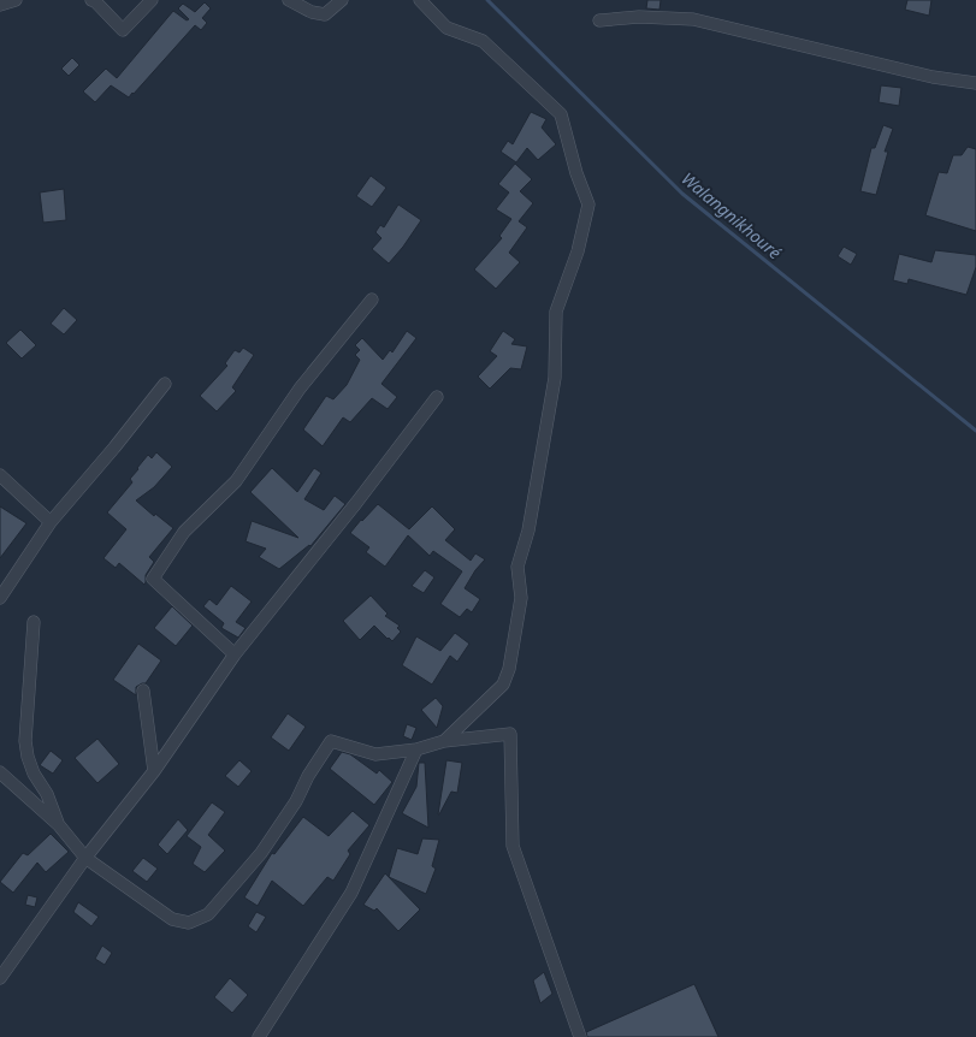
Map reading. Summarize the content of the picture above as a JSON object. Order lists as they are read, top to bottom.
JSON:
{
  "water": ["Walangnikhouré"]
}
